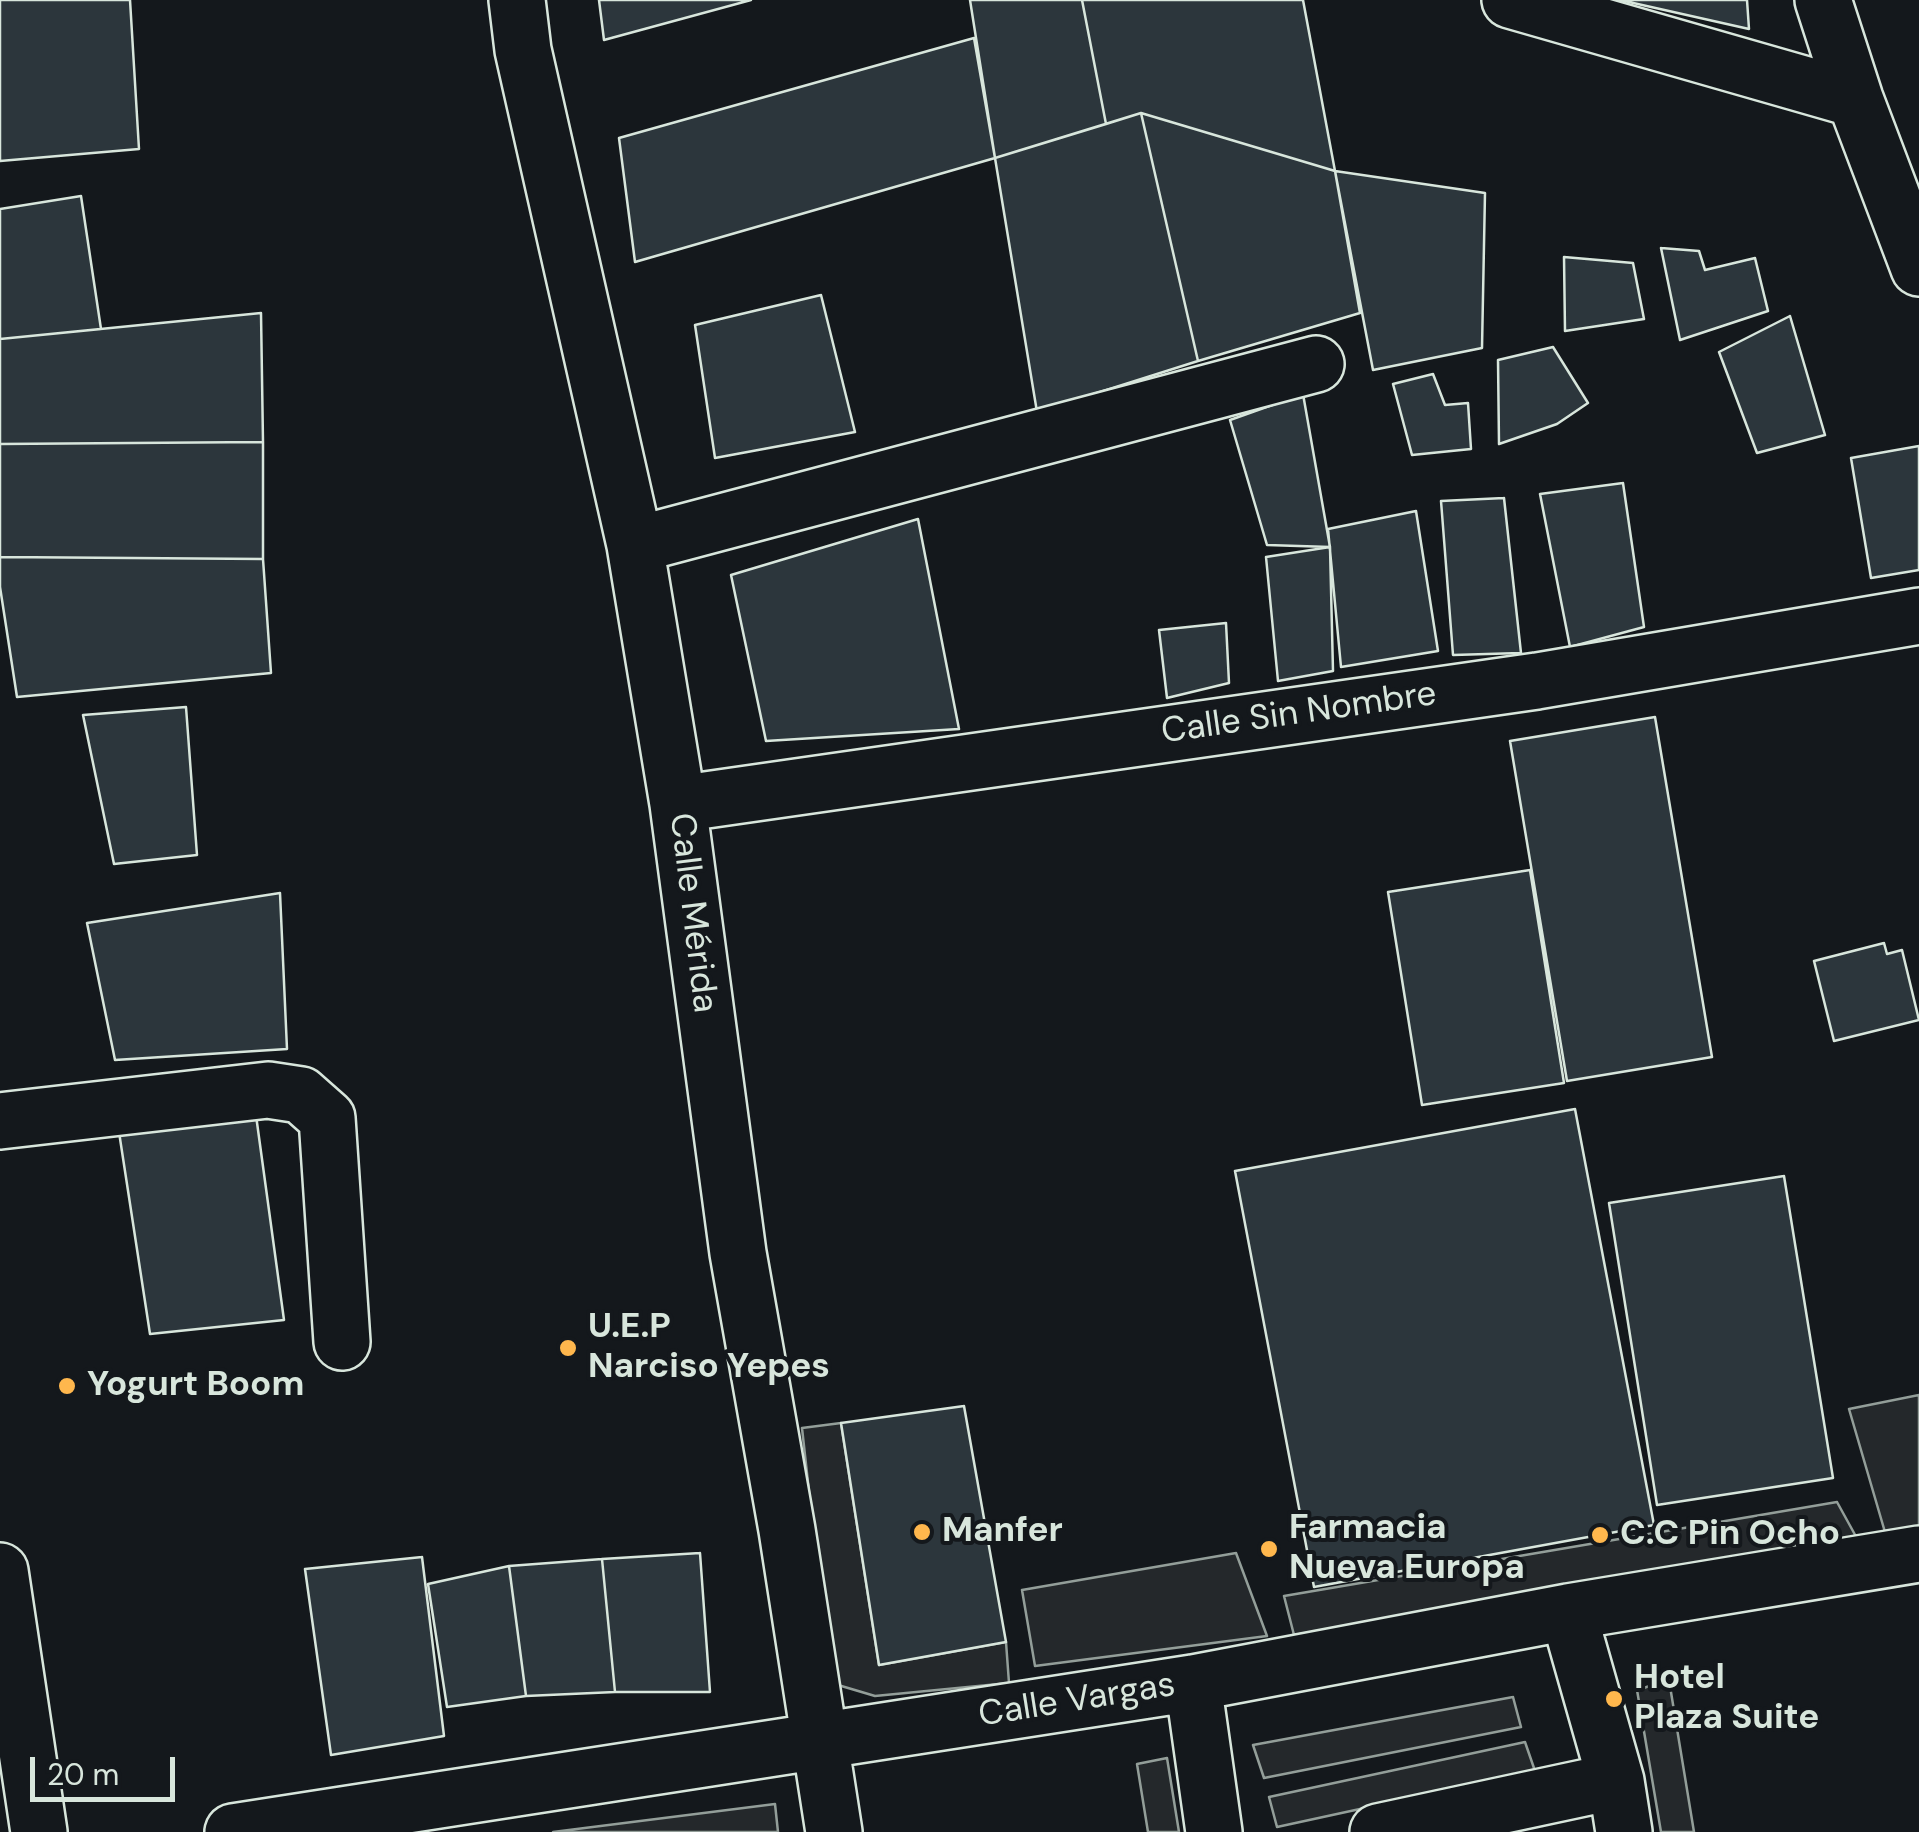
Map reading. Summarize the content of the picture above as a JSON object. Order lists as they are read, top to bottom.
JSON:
{
  "streets": {
    "street": ["Calle Sin Nombre", "Calle Mérida", "Calle Vargas"]
  },
  "crossings": [
    ["Calle Sin Nombre", "Calle Mérida"],
    ["Calle Mérida", "Calle Vargas"]
  ],
  "places": [
    "U.E.P Narciso Yepes",
    "Yogurt Boom",
    "Manfer",
    "C.C Pin Ocho",
    "Farmacia Nueva Europa",
    "Hotel Plaza Suite"
  ],
  "scale_bar": "20 m"
}
